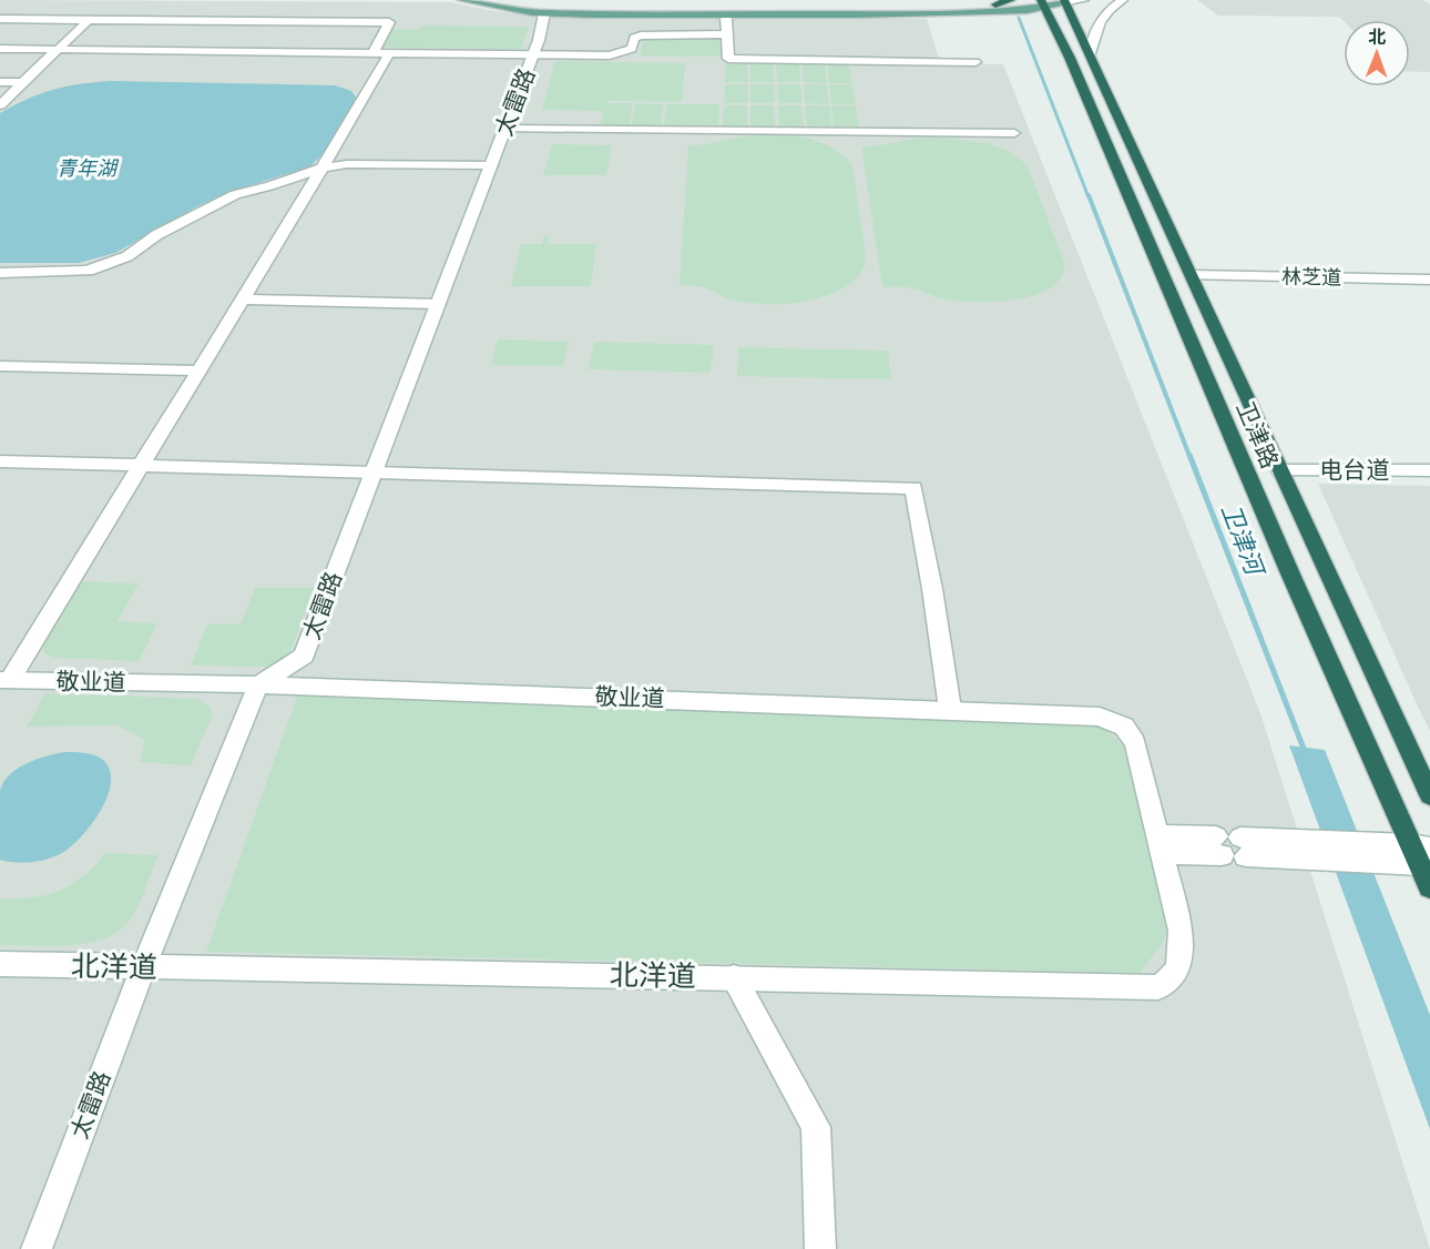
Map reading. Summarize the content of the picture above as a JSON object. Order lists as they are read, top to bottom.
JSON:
{
  "streets": {
    "highway": ["卫津路"],
    "street": [
      "太雷路",
      "林芝道",
      "电台道",
      "敬业道",
      "北洋道"
    ]
  },
  "crossings": [
    ["太雷路", "敬业道"],
    ["太雷路", "北洋道"],
    ["林芝道", "卫津路"],
    ["卫津路", "电台道"],
    ["敬业道", "北洋道"]
  ],
  "water": ["青年湖", "卫津河"],
  "north": "top"
}
